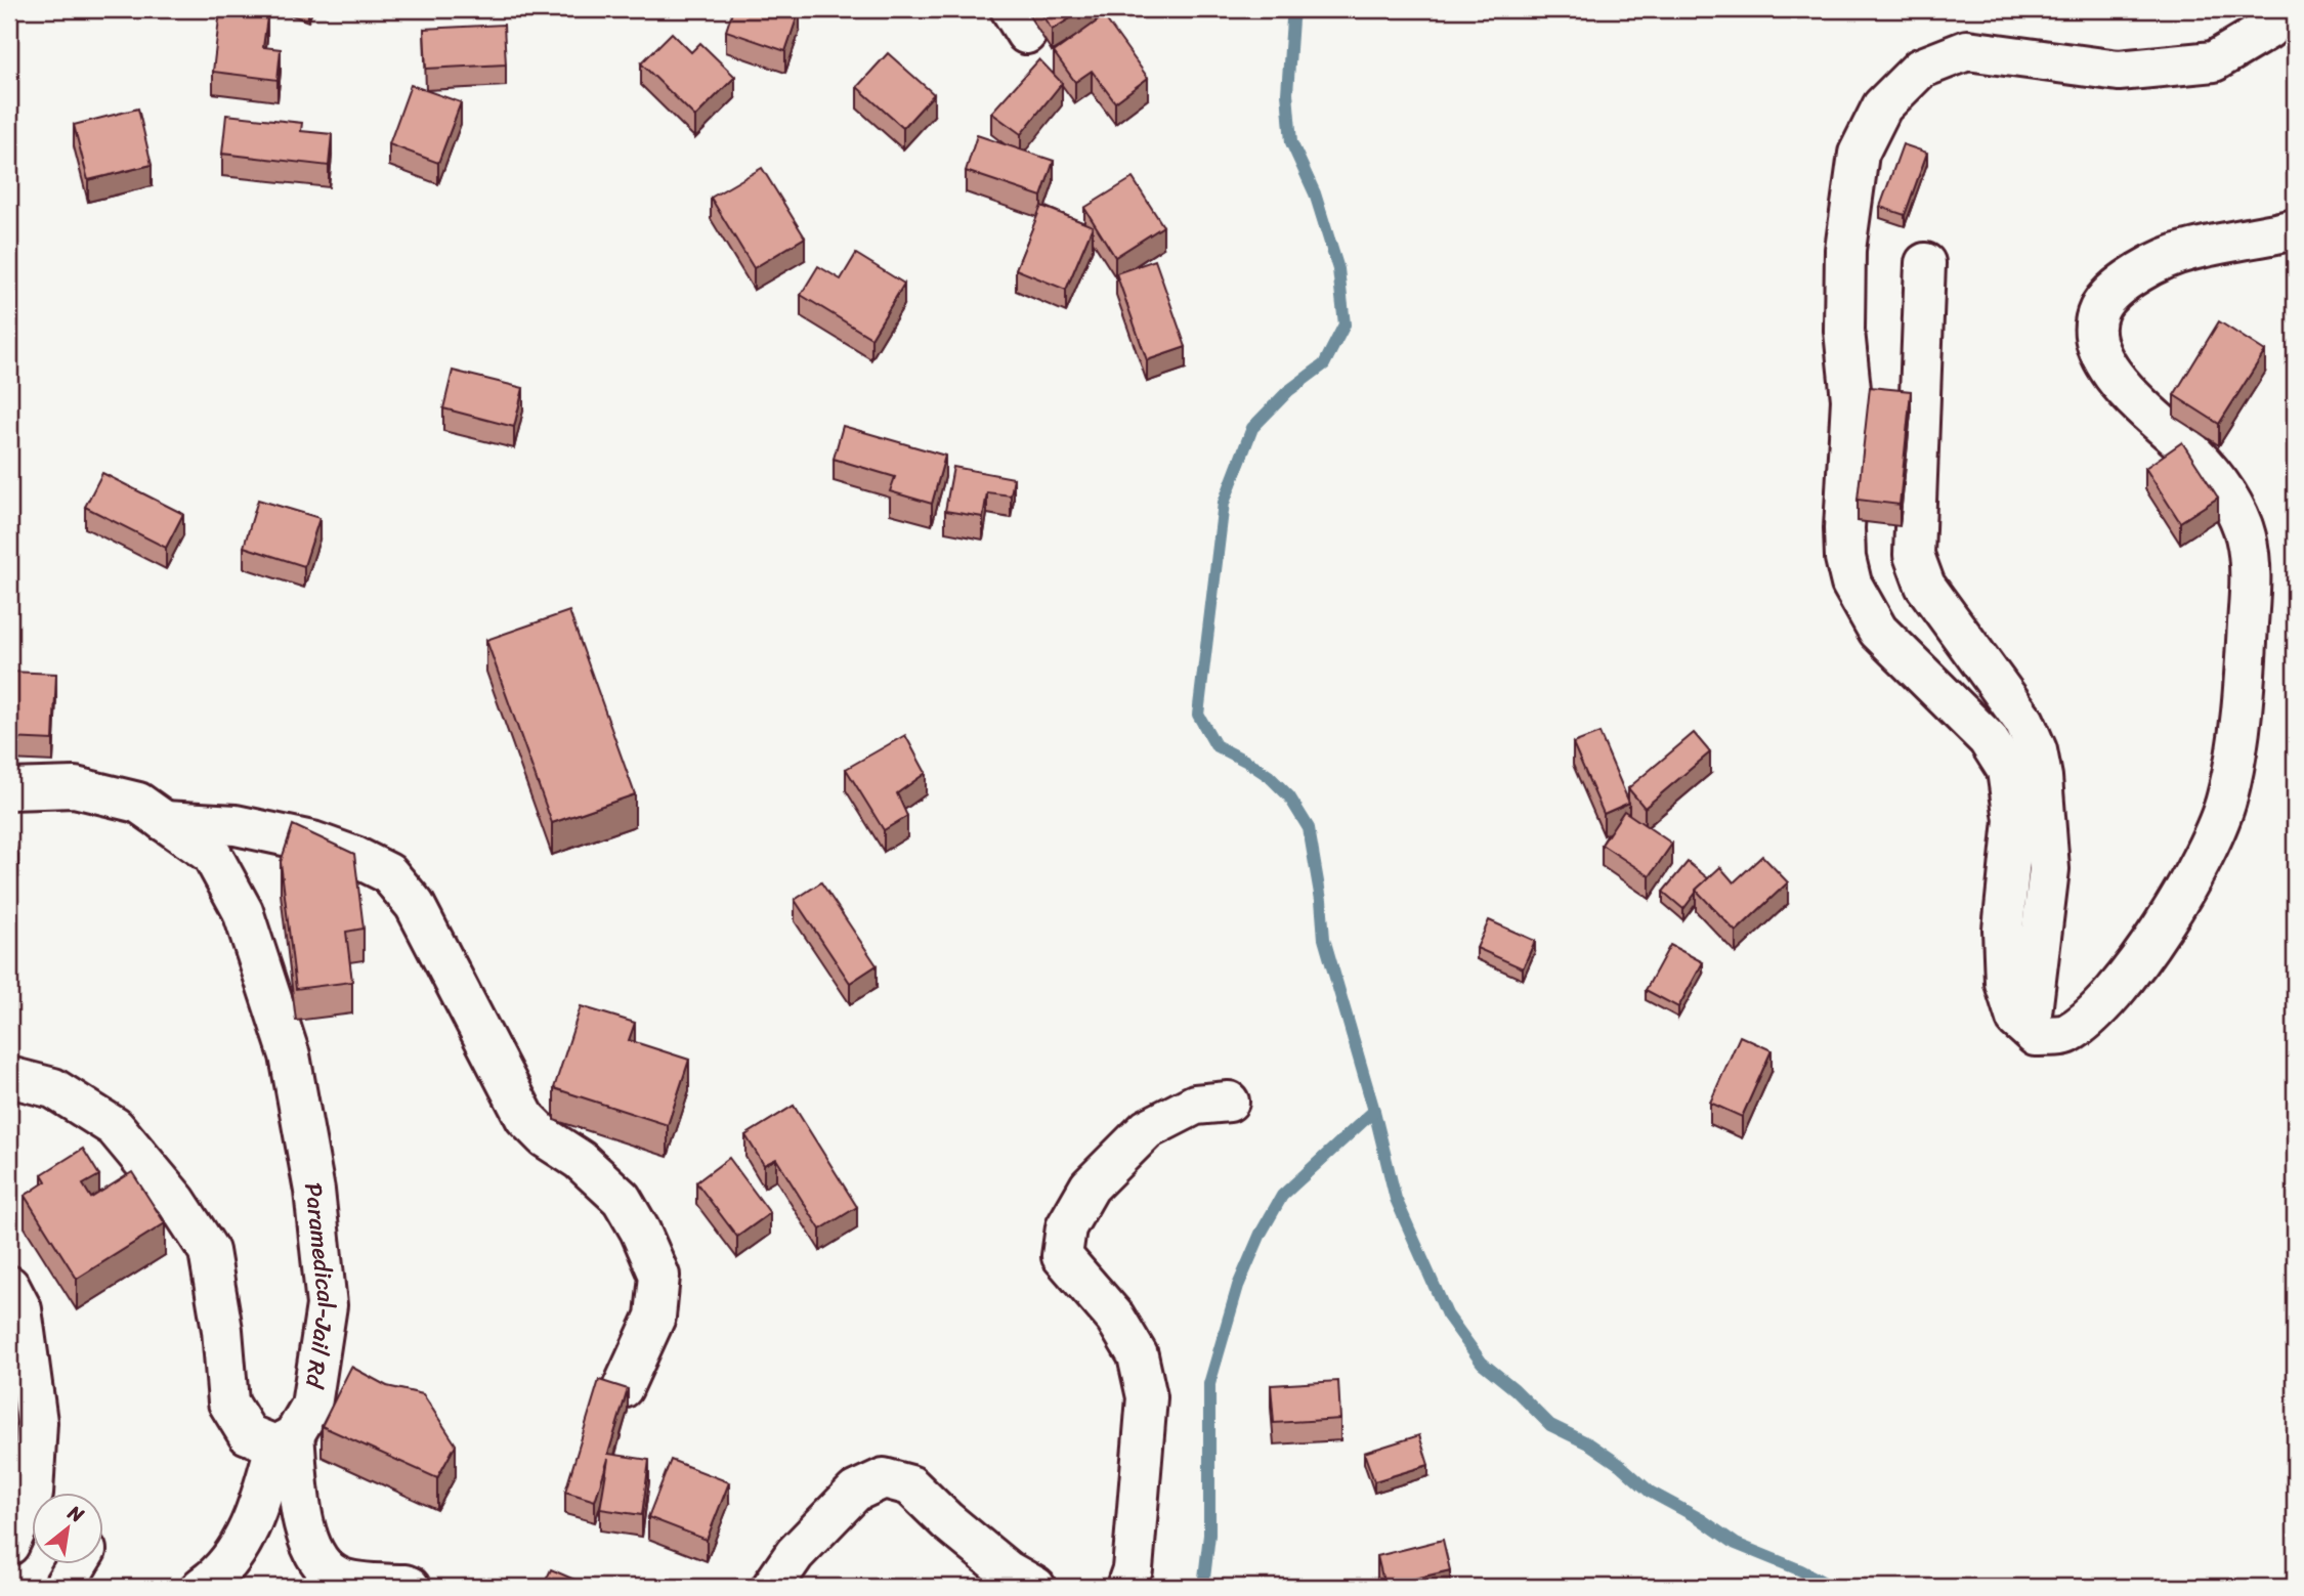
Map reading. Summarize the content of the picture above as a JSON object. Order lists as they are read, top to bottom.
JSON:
{
  "streets": {
    "street": ["Paramedical-Jail Rd"]
  },
  "north": "top right"
}
